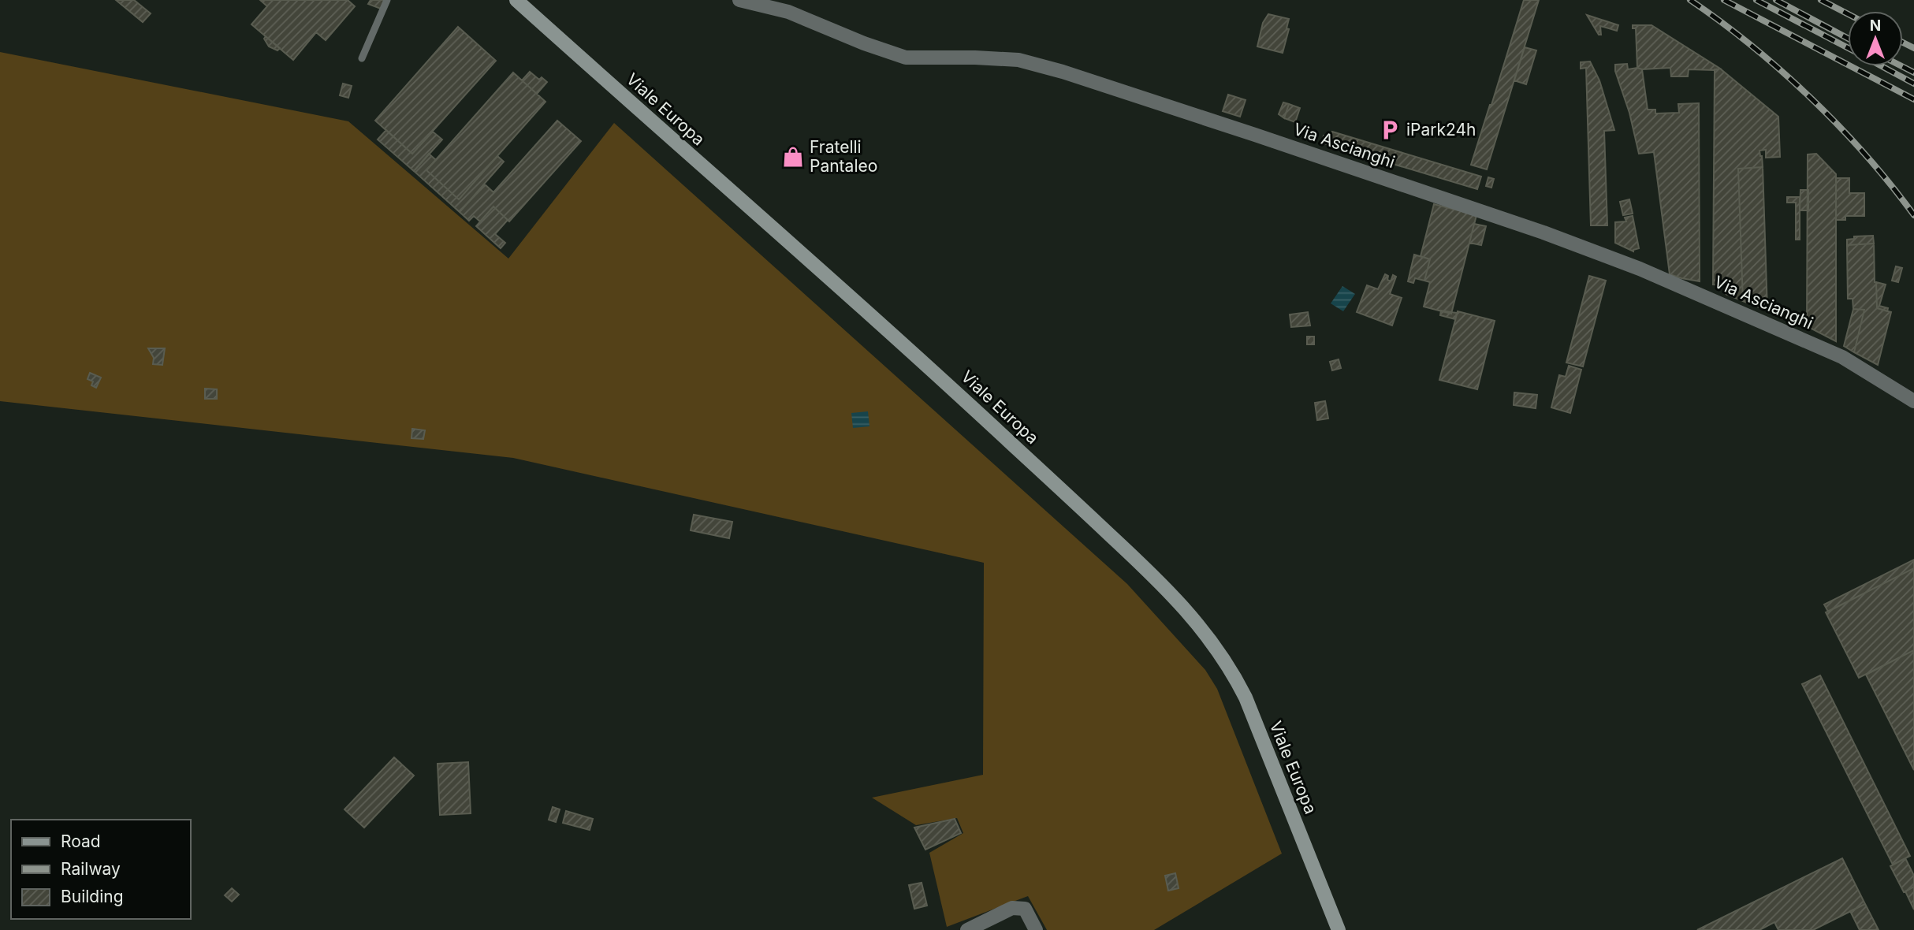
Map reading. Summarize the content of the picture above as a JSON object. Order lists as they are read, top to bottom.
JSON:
{
  "streets": {
    "main road": ["Viale Europa"],
    "street": ["Via Ascianghi"]
  },
  "places": {
    "parking": ["iPark24h"],
    "shop": ["Fratelli Pantaleo"]
  },
  "legend": ["Road", "Railway", "Building"],
  "north": "top"
}
